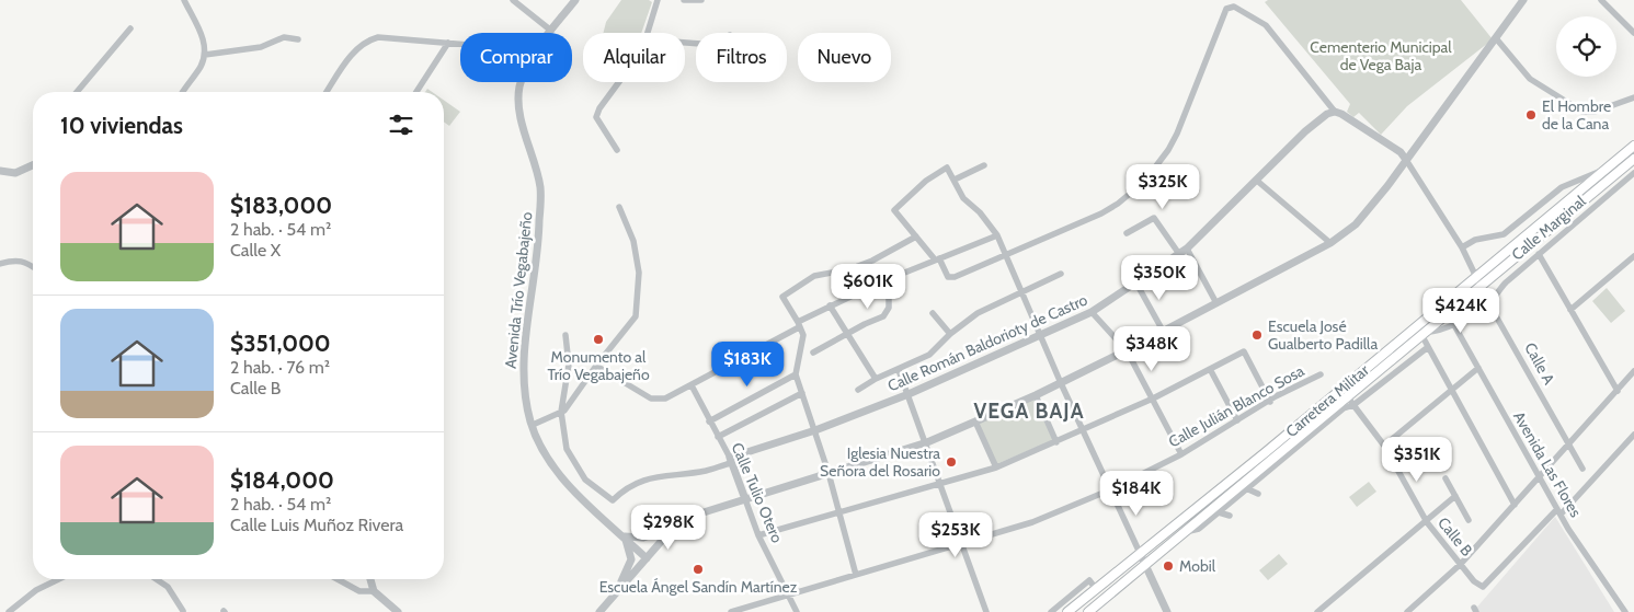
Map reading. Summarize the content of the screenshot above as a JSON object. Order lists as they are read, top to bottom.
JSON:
{
  "streets": {
    "main road": ["Carretera Militar"],
    "street": [
      "Calle Marginal",
      "Avenida Trío Vegabajeño",
      "Calle Román Baldorioty de Castro",
      "Calle A",
      "Calle Julián Blanco Sosa",
      "Avenida Las Flores",
      "Calle Tulio Otero",
      "Calle B"
    ]
  },
  "crossings": [
    ["Calle Marginal", "Calle A"],
    ["Calle Marginal", "Carretera Militar"],
    ["Calle Marginal", "Avenida Las Flores"],
    ["Calle Román Baldorioty de Castro", "Calle Tulio Otero"],
    ["Calle A", "Carretera Militar"],
    ["Carretera Militar", "Calle B"],
    ["Calle Julián Blanco Sosa", "Calle Tulio Otero"],
    ["Avenida Las Flores", "Calle B"]
  ],
  "districts": ["VEGA BAJA"],
  "parks": ["Cementerio Municipal de Vega Baja"],
  "places": [
    "El Hombre de la Cana",
    "Escuela José Gualberto Padilla",
    "Monumento al Trío Vegabajeño",
    "Iglesia Nuestra Señora del Rosario",
    "Mobil",
    "Escuela Ángel Sandín Martínez"
  ],
  "page": {
    "chip": [
      "Comprar",
      "Alquilar",
      "Filtros",
      "Nuevo"
    ],
    "heading": "10 viviendas",
    "list": [
      {
        "name": "$183,000",
        "note": "2 hab. · 54 m² · Calle X"
      },
      {
        "name": "$351,000",
        "note": "2 hab. · 76 m² · Calle B"
      },
      {
        "name": "$184,000",
        "note": "2 hab. · 54 m² · Calle Luis Muñoz Rivera"
      }
    ],
    "price": [
      "$325K",
      "$350K",
      "$601K",
      "$424K",
      "$348K",
      "$183K",
      "$351K",
      "$184K",
      "$298K",
      "$253K"
    ]
  }
}
